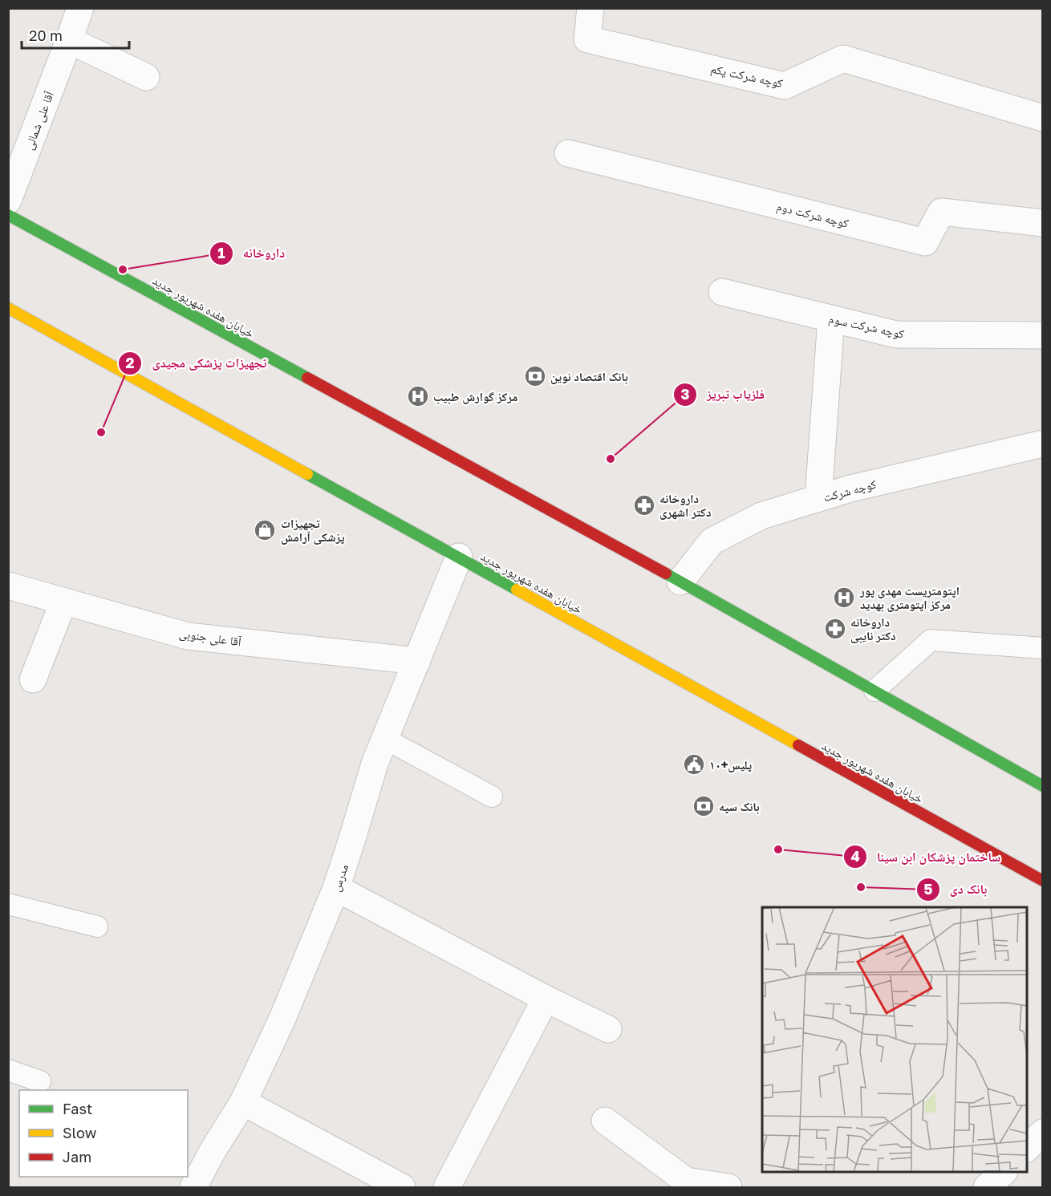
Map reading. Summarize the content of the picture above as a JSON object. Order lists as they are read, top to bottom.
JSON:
{
  "streets": {
    "main road": ["خیابان هفده شهریور جدید"],
    "street": [
      "کوچه شرکت یکم",
      "آقا علی شمالی",
      "کوچه شرکت دوم",
      "کوچه شرکت سوم",
      "کوچه شرکت",
      "آقا علی جنوبی",
      "مدرس"
    ]
  },
  "crossings": [
    ["خیابان هفده شهریور جدید", "کوچه شرکت"],
    ["خیابان هفده شهریور جدید", "مدرس"],
    ["آقا علی جنوبی", "مدرس"]
  ],
  "places": {
    "other": [
      "داروخانه",
      "تجهیزات پزشکی مجیدی",
      "فلزیاب تبریز",
      "ساختمان پزشکان ابن سینا",
      "بانک دی"
    ],
    "bank": ["بانک اقتصاد نوین", "بانک سپه"],
    "hospital": ["مرکز گوارش طبیب", "اپتومتریست مهدی پور مرکز اپتومتری بهدید"],
    "pharmacy": ["داروخانه دکتر اشهری", "داروخانه دکتر نایبی"],
    "shop": ["تجهیزات پزشکی آرامش"],
    "public building": ["پلیس+۱۰"]
  },
  "legend": ["Fast", "Slow", "Jam"],
  "scale_bar": "20 m"
}
